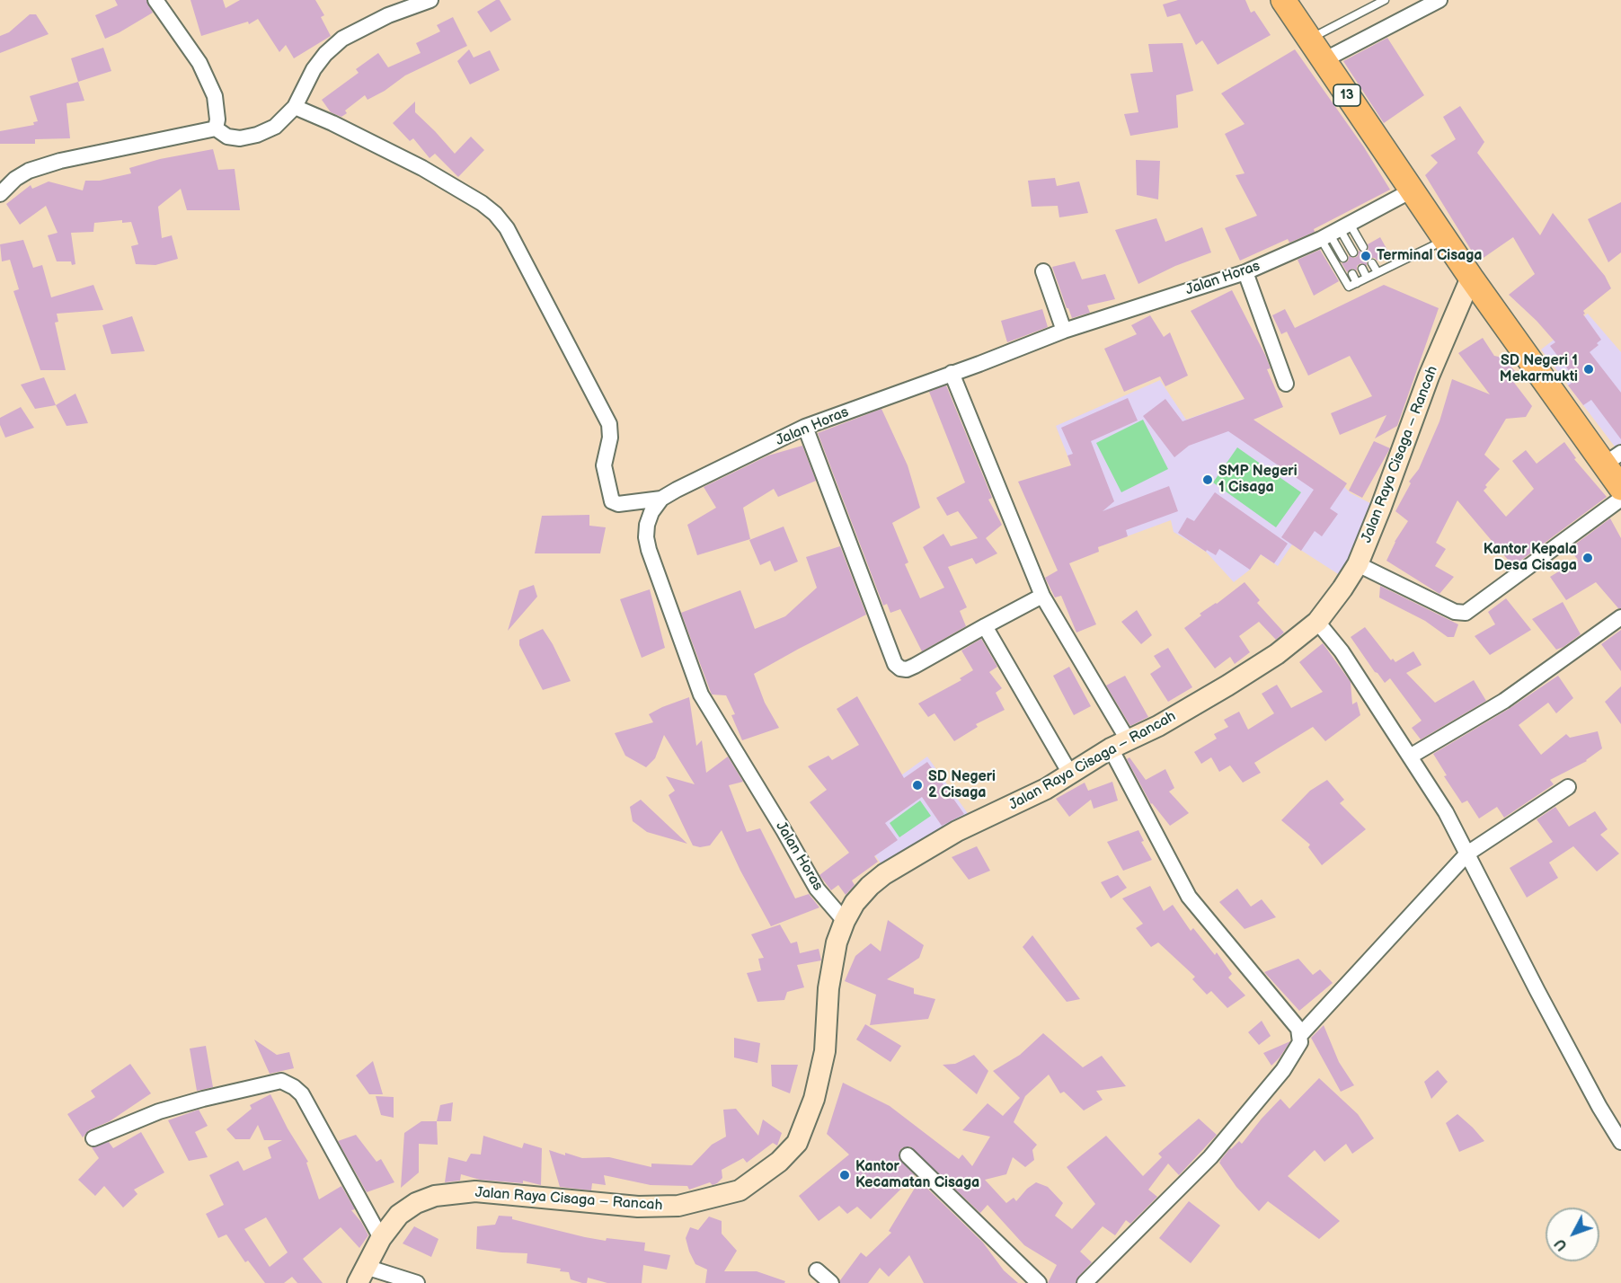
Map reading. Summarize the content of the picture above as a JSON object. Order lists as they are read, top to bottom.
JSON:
{
  "streets": {
    "highway": ["13"],
    "main road": ["Jalan Raya Cisaga – Rancah"],
    "street": ["Jalan Horas"]
  },
  "crossings": [
    ["13", "Jalan Horas"],
    ["13", "Jalan Raya Cisaga – Rancah"],
    ["Jalan Horas", "Jalan Raya Cisaga – Rancah"]
  ],
  "places": [
    "Terminal Cisaga",
    "SD Negeri 1 Mekarmukti",
    "SMP Negeri 1 Cisaga",
    "Kantor Kepala Desa Cisaga",
    "SD Negeri 2 Cisaga",
    "Kantor Kecamatan Cisaga"
  ],
  "north": "bottom left"
}
